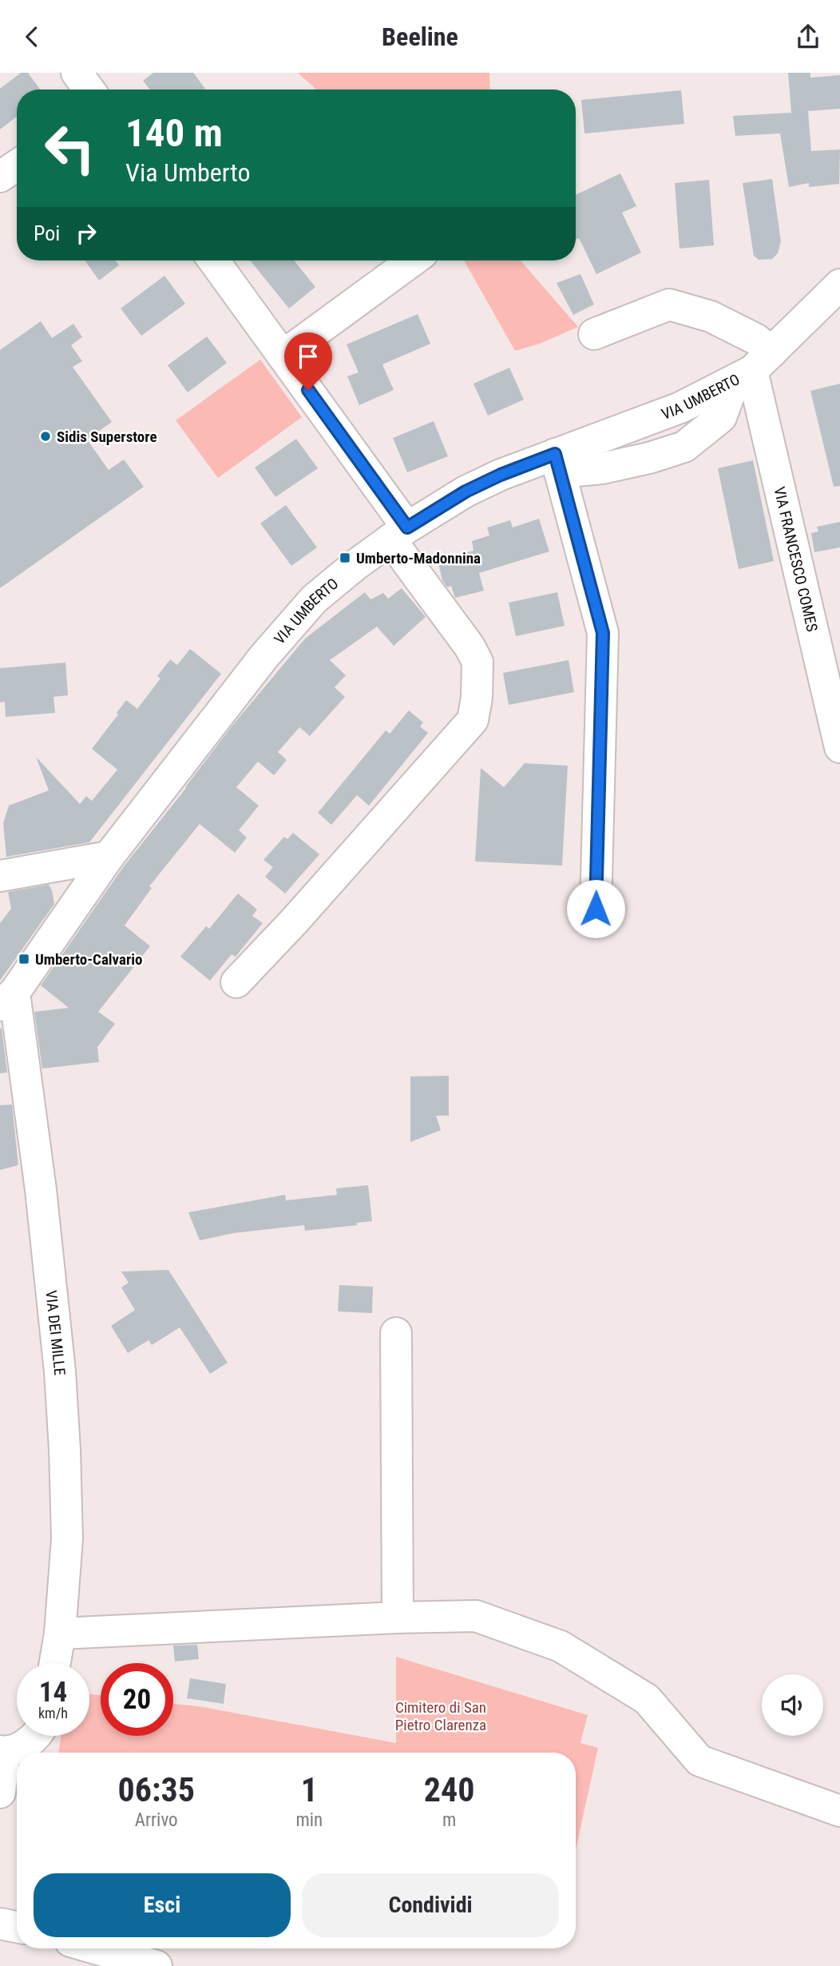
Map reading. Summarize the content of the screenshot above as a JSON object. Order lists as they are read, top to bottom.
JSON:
{
  "streets": {
    "street": ["VIA UMBERTO", "VIA FRANCESCO COMES", "VIA DEI MILLE"]
  },
  "crossings": [
    ["VIA UMBERTO", "VIA FRANCESCO COMES"],
    ["VIA UMBERTO", "VIA DEI MILLE"]
  ],
  "parks": ["Cimitero di San Pietro Clarenza"],
  "places": {
    "other": ["Sidis Superstore"],
    "transit": ["Umberto-Madonnina", "Umberto-Calvario"]
  },
  "page": {
    "header": "Beeline",
    "turn": ["140 m", "Via Umberto"],
    "then": "Poi",
    "speed": "14 km/h",
    "limit": "20",
    "eta": [
      "06:35",
      "Arrivo",
      "1",
      "min",
      "240",
      "m"
    ],
    "buttons": ["Esci", "Condividi"]
  }
}
